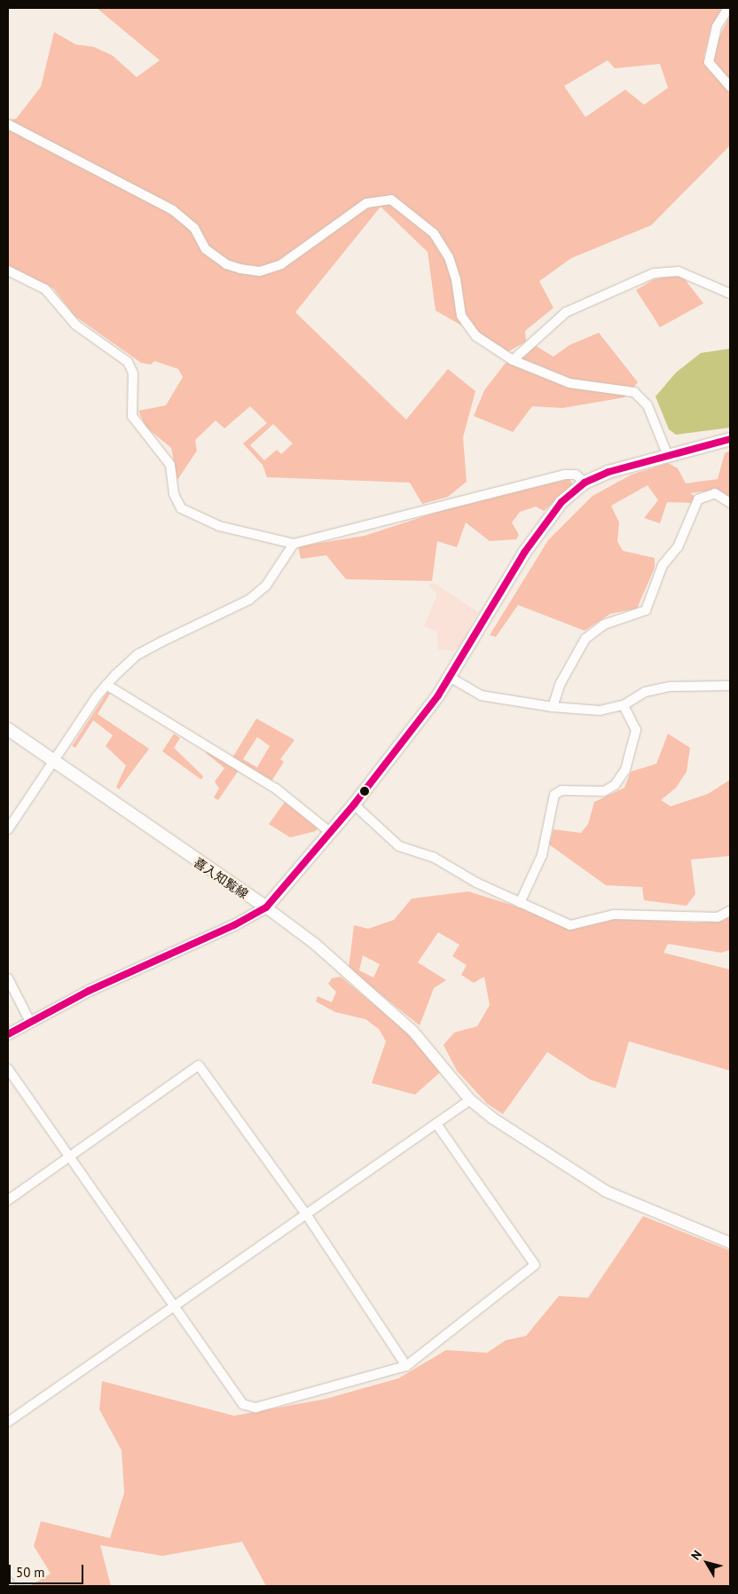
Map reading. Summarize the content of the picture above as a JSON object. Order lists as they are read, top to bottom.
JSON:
{
  "streets": {
    "main road": ["喜入知覧線"]
  },
  "scale_bar": "50 m",
  "north": "top left"
}
